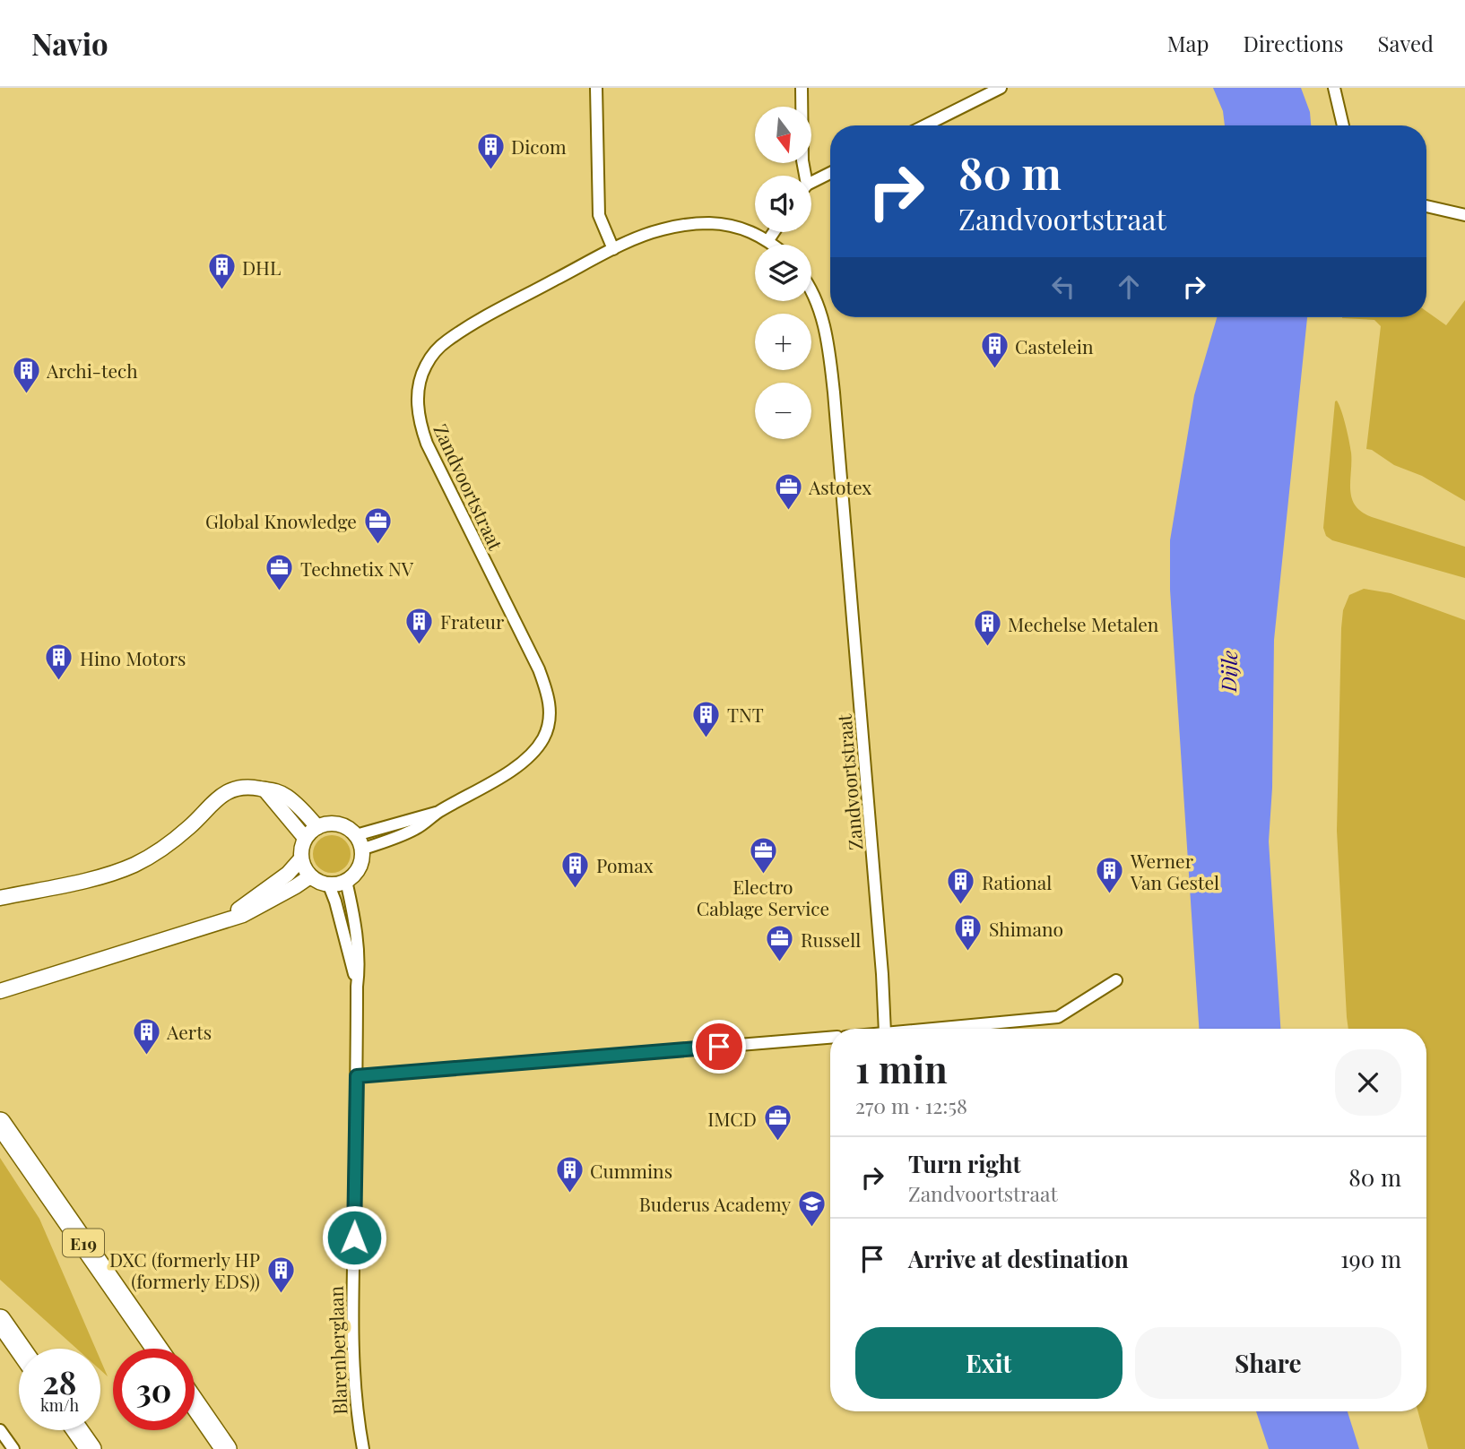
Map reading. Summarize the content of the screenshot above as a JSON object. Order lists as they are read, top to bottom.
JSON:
{
  "streets": {
    "highway": ["E19"],
    "street": ["Zandvoortstraat", "Blarenberglaan"]
  },
  "crossings": [
    ["Zandvoortstraat", "Blarenberglaan"]
  ],
  "water": ["Dijle"],
  "places": {
    "building": [
      "Dicom",
      "DHL",
      "Castelein",
      "Archi-tech",
      "Frateur",
      "Mechelse Metalen",
      "Hino Motors",
      "TNT",
      "Pomax",
      "Werner Van Gestel",
      "Rational",
      "Shimano",
      "Aerts",
      "Cummins",
      "DXC (formerly HP (formerly EDS))"
    ],
    "office": [
      "Astotex",
      "Global Knowledge",
      "Technetix NV",
      "Electro Cablage Service",
      "Russell",
      "IMCD"
    ],
    "school or university": ["Buderus Academy"]
  },
  "north": "bottom",
  "page": {
    "header": "Navio",
    "nav": ["Map", "Directions", "Saved"],
    "map_buttons": ["+", "−"],
    "turn": ["80 m", "Zandvoortstraat"],
    "heading": ["1 min", "270 m · 12:58"],
    "list": [
      {
        "name": "Turn right",
        "note": "Zandvoortstraat",
        "value": "80 m"
      },
      {
        "name": "Arrive at destination",
        "value": "190 m"
      }
    ],
    "buttons": ["Exit", "Share"],
    "speed": "28 km/h",
    "limit": "30"
  }
}
